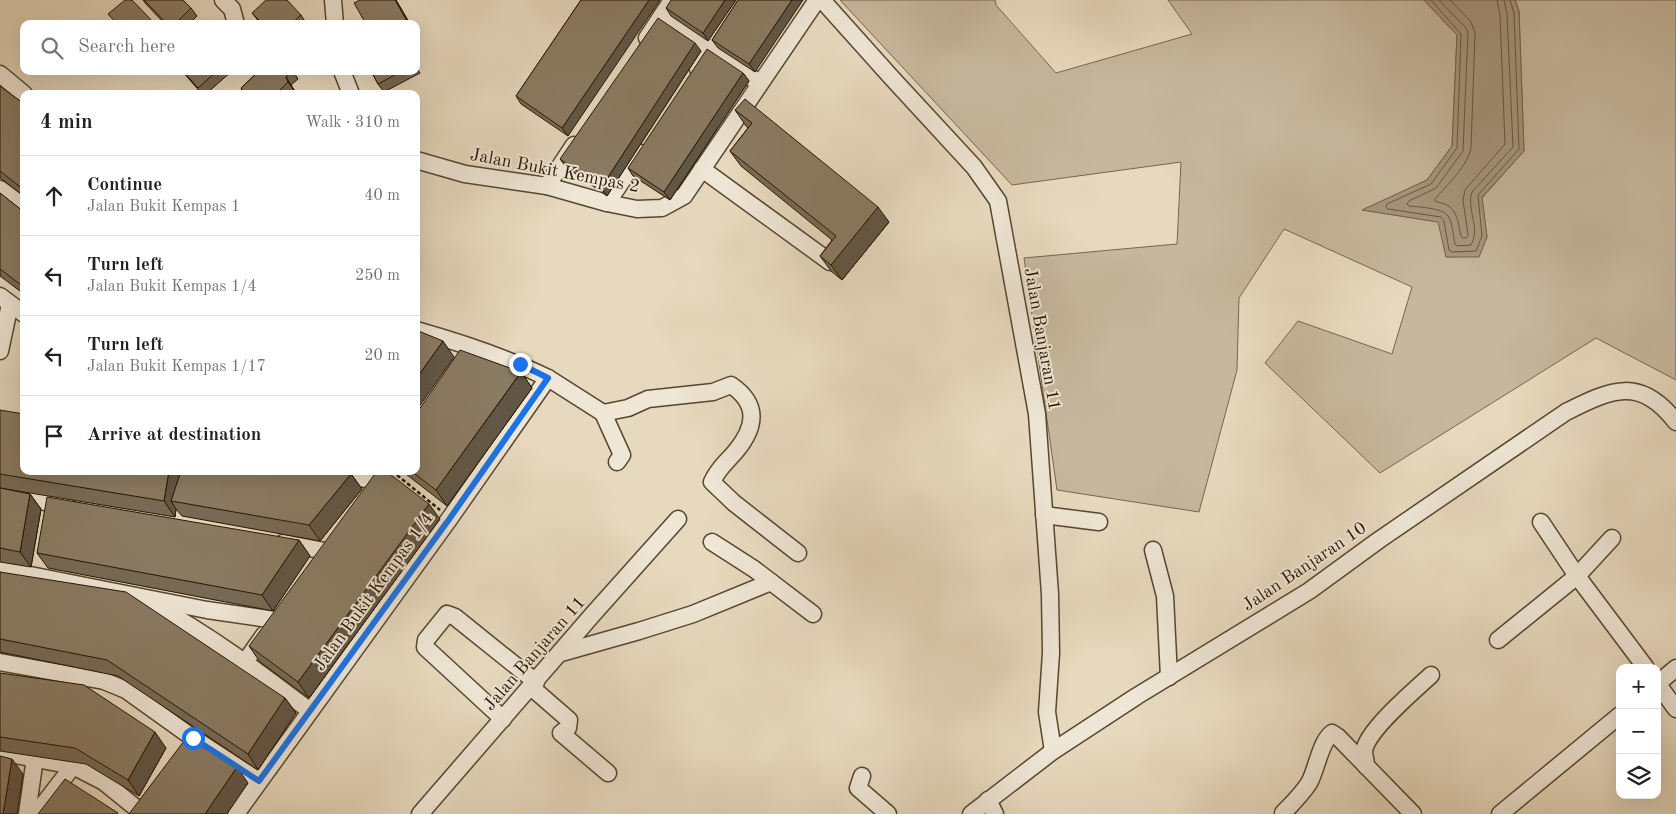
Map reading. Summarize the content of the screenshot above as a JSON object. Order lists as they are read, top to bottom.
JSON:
{
  "streets": {
    "street": [
      "Jalan Bukit Kempas 2",
      "Jalan Banjaran 11",
      "Jalan Banjaran 10",
      "Jalan Bukit Kempas 1/4"
    ]
  },
  "crossings": [
    ["Jalan Banjaran 11", "Jalan Banjaran 10"]
  ],
  "page": {
    "search": "Search here",
    "heading": ["4 min", "Walk · 310 m"],
    "list": [
      ["Continue", "Jalan Bukit Kempas 1", "40 m"],
      ["Turn left", "Jalan Bukit Kempas 1/4", "250 m"],
      ["Turn left", "Jalan Bukit Kempas 1/17", "20 m"],
      "Arrive at destination"
    ],
    "map_buttons": ["+", "−"]
  }
}
